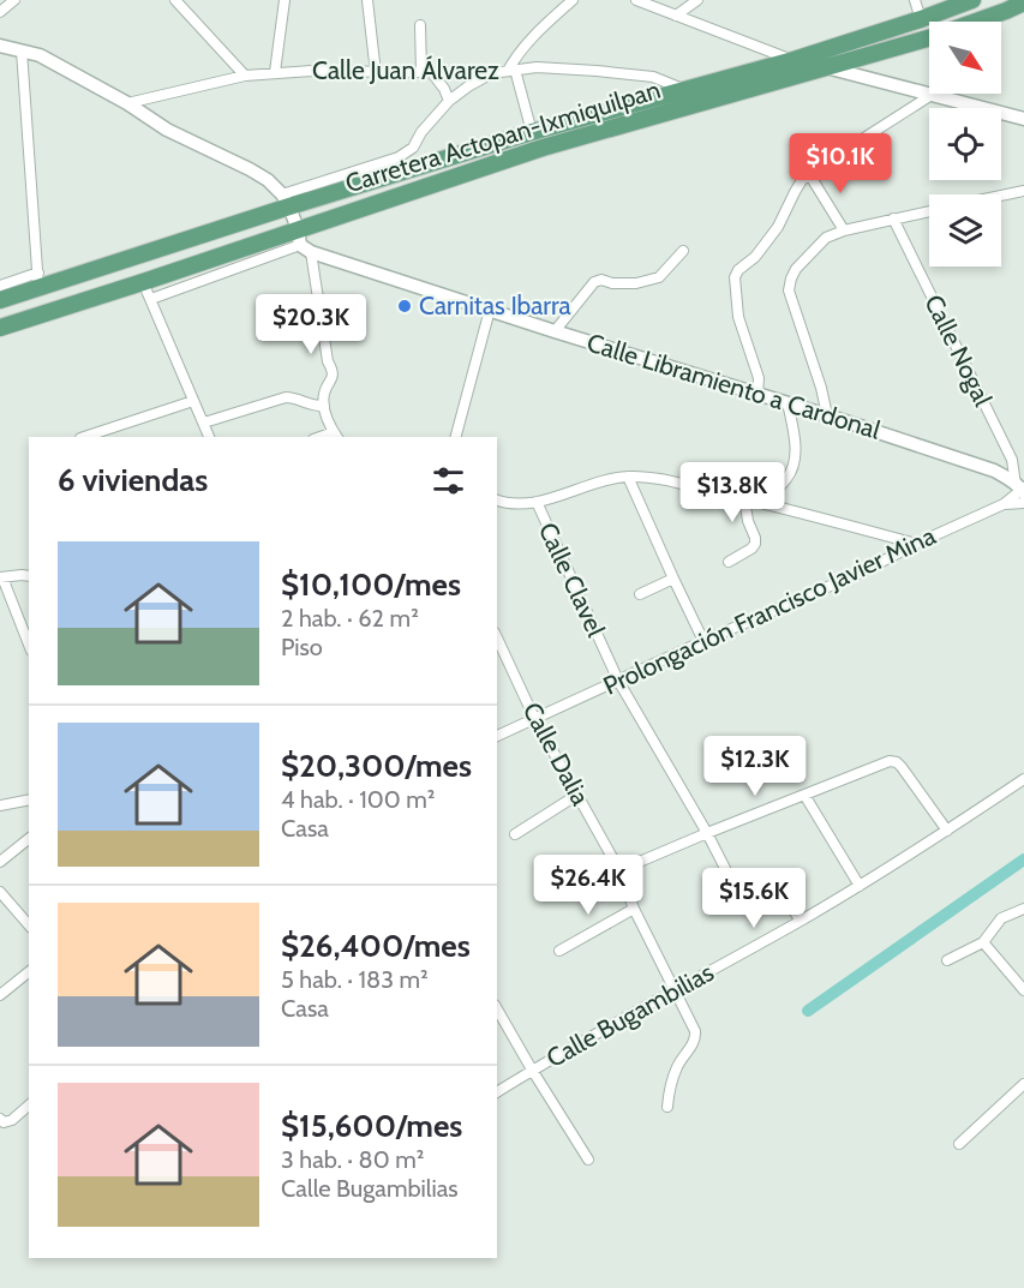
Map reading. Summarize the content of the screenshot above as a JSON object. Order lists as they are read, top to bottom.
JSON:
{
  "streets": {
    "main road": ["Carretera Actopan-Ixmiquilpan"],
    "street": [
      "Calle Juan Álvarez",
      "Calle Nogal",
      "Calle Libramiento a Cardonal",
      "Calle Clavel",
      "Prolongación Francisco Javier Mina",
      "Calle Dalia",
      "Calle Bugambilias"
    ]
  },
  "crossings": [
    ["Carretera Actopan-Ixmiquilpan", "Calle Libramiento a Cardonal"],
    ["Calle Nogal", "Calle Libramiento a Cardonal"],
    ["Calle Nogal", "Prolongación Francisco Javier Mina"],
    ["Calle Libramiento a Cardonal", "Prolongación Francisco Javier Mina"],
    ["Calle Clavel", "Prolongación Francisco Javier Mina"],
    ["Calle Clavel", "Calle Bugambilias"],
    ["Prolongación Francisco Javier Mina", "Calle Dalia"],
    ["Calle Dalia", "Calle Bugambilias"]
  ],
  "places": ["Carnitas Ibarra"],
  "north": "bottom right",
  "page": {
    "price": [
      "$10.1K",
      "$20.3K",
      "$13.8K",
      "$12.3K",
      "$26.4K",
      "$15.6K"
    ],
    "heading": "6 viviendas",
    "list": [
      {
        "name": "$10,100/mes",
        "note": "2 hab. · 62 m² · Piso"
      },
      {
        "name": "$20,300/mes",
        "note": "4 hab. · 100 m² · Casa"
      },
      {
        "name": "$26,400/mes",
        "note": "5 hab. · 183 m² · Casa"
      },
      {
        "name": "$15,600/mes",
        "note": "3 hab. · 80 m² · Calle Bugambilias"
      }
    ]
  }
}
